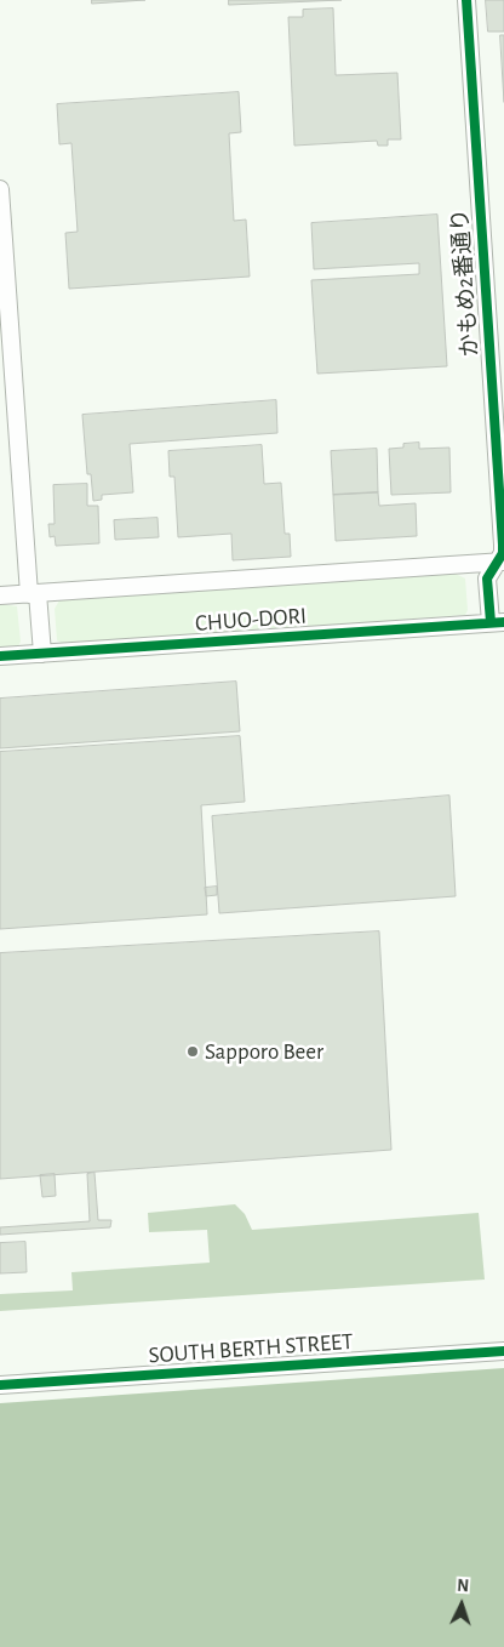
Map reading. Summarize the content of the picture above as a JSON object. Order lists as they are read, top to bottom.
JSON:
{
  "streets": {
    "street": ["かもめ2番通り", "CHUO-DORI", "SOUTH BERTH STREET"]
  },
  "crossings": [
    ["かもめ2番通り", "CHUO-DORI"]
  ],
  "places": ["Sapporo Beer"],
  "north": "top"
}
